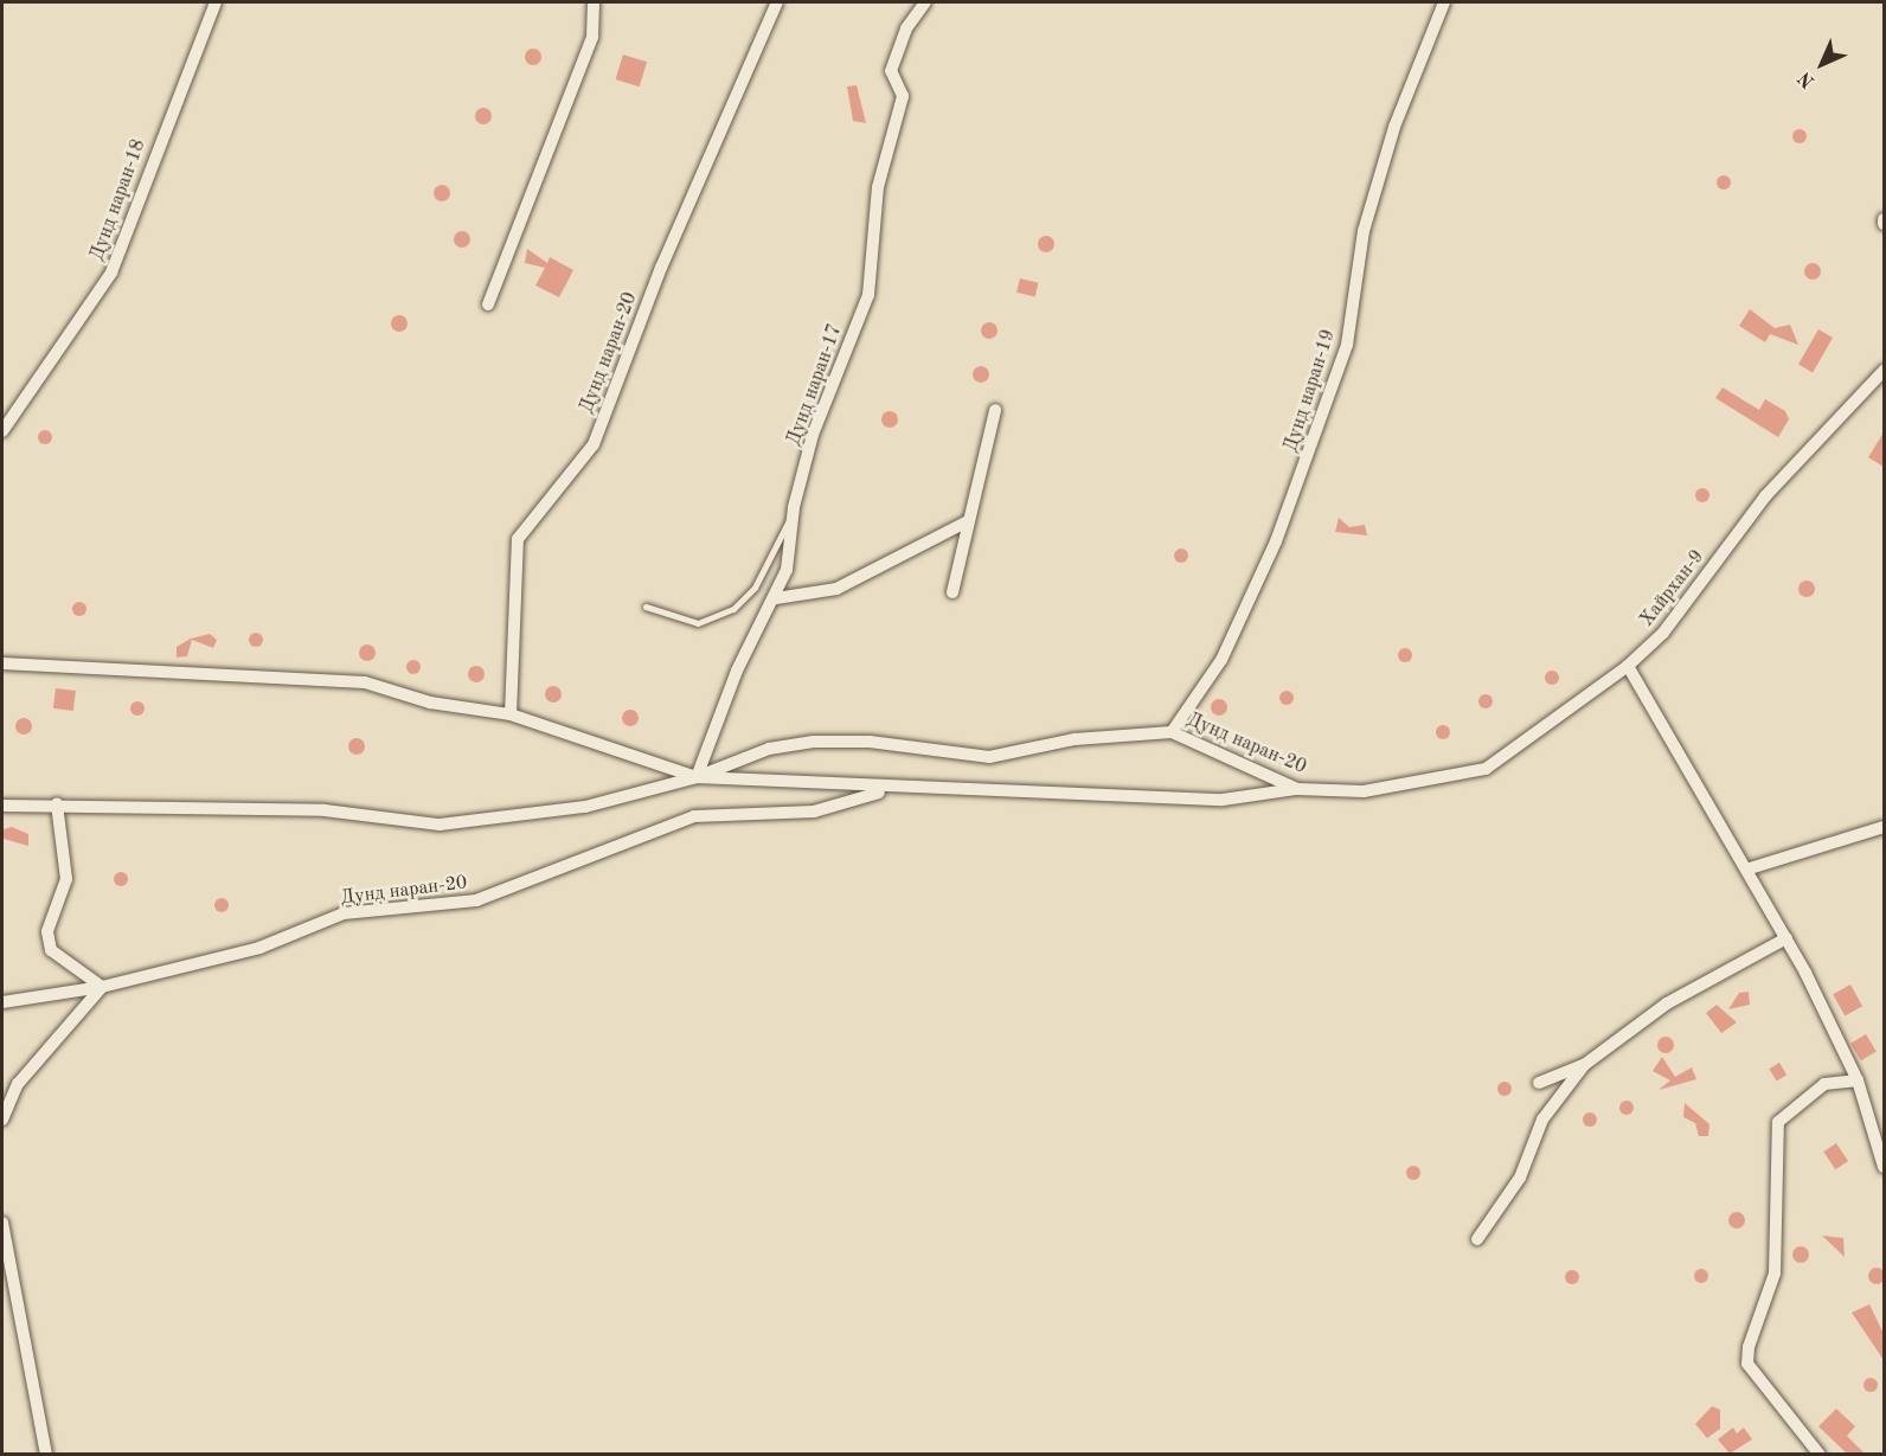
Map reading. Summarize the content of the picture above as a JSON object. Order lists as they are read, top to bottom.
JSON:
{
  "streets": {
    "street": [
      "Дунд наран-18",
      "Дунд наран-20",
      "Дунд наран-17",
      "Дунд наран-19",
      "Хайрхан-9"
    ]
  },
  "crossings": [
    ["Дунд наран-20", "Дунд наран-17"],
    ["Дунд наран-20", "Дунд наран-19"],
    ["Дунд наран-20", "Хайрхан-9"]
  ],
  "north": "bottom left"
}
